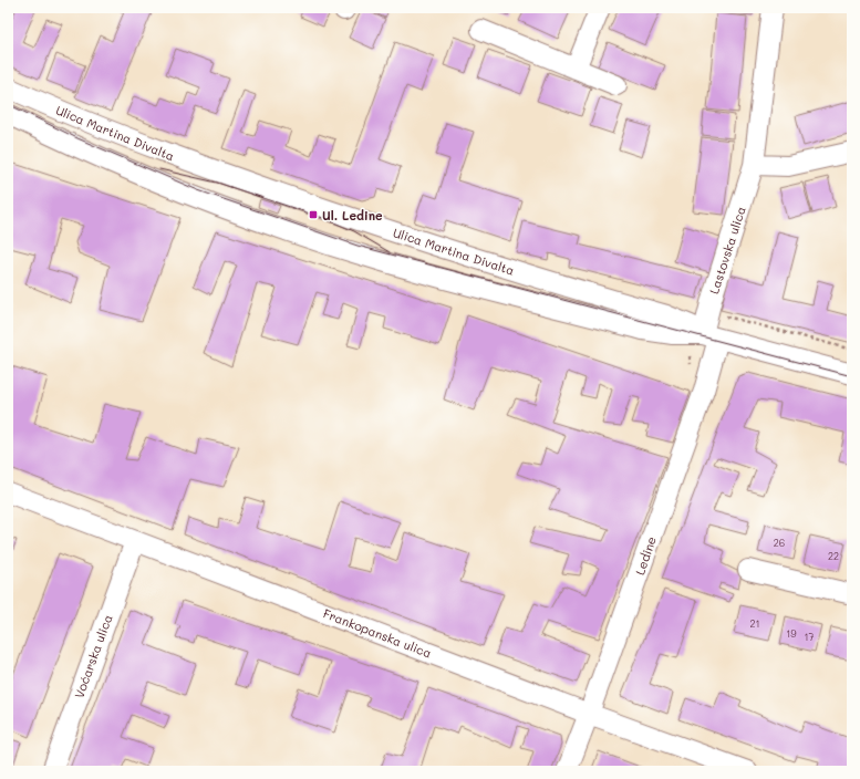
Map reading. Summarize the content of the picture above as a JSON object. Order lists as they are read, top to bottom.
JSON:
{
  "streets": {
    "street": [
      "Ulica Martina Divalta",
      "Lastovska ulica",
      "Ledine",
      "Frankopanska ulica",
      "Voćarska ulica"
    ]
  },
  "crossings": [
    ["Ulica Martina Divalta", "Lastovska ulica"],
    ["Ulica Martina Divalta", "Ledine"],
    ["Lastovska ulica", "Ledine"],
    ["Ledine", "Frankopanska ulica"],
    ["Frankopanska ulica", "Voćarska ulica"]
  ],
  "places": {
    "transit": ["Ul. Ledine"]
  },
  "house_numbers": [
    "26",
    "22",
    "21",
    "19",
    "17"
  ]
}
